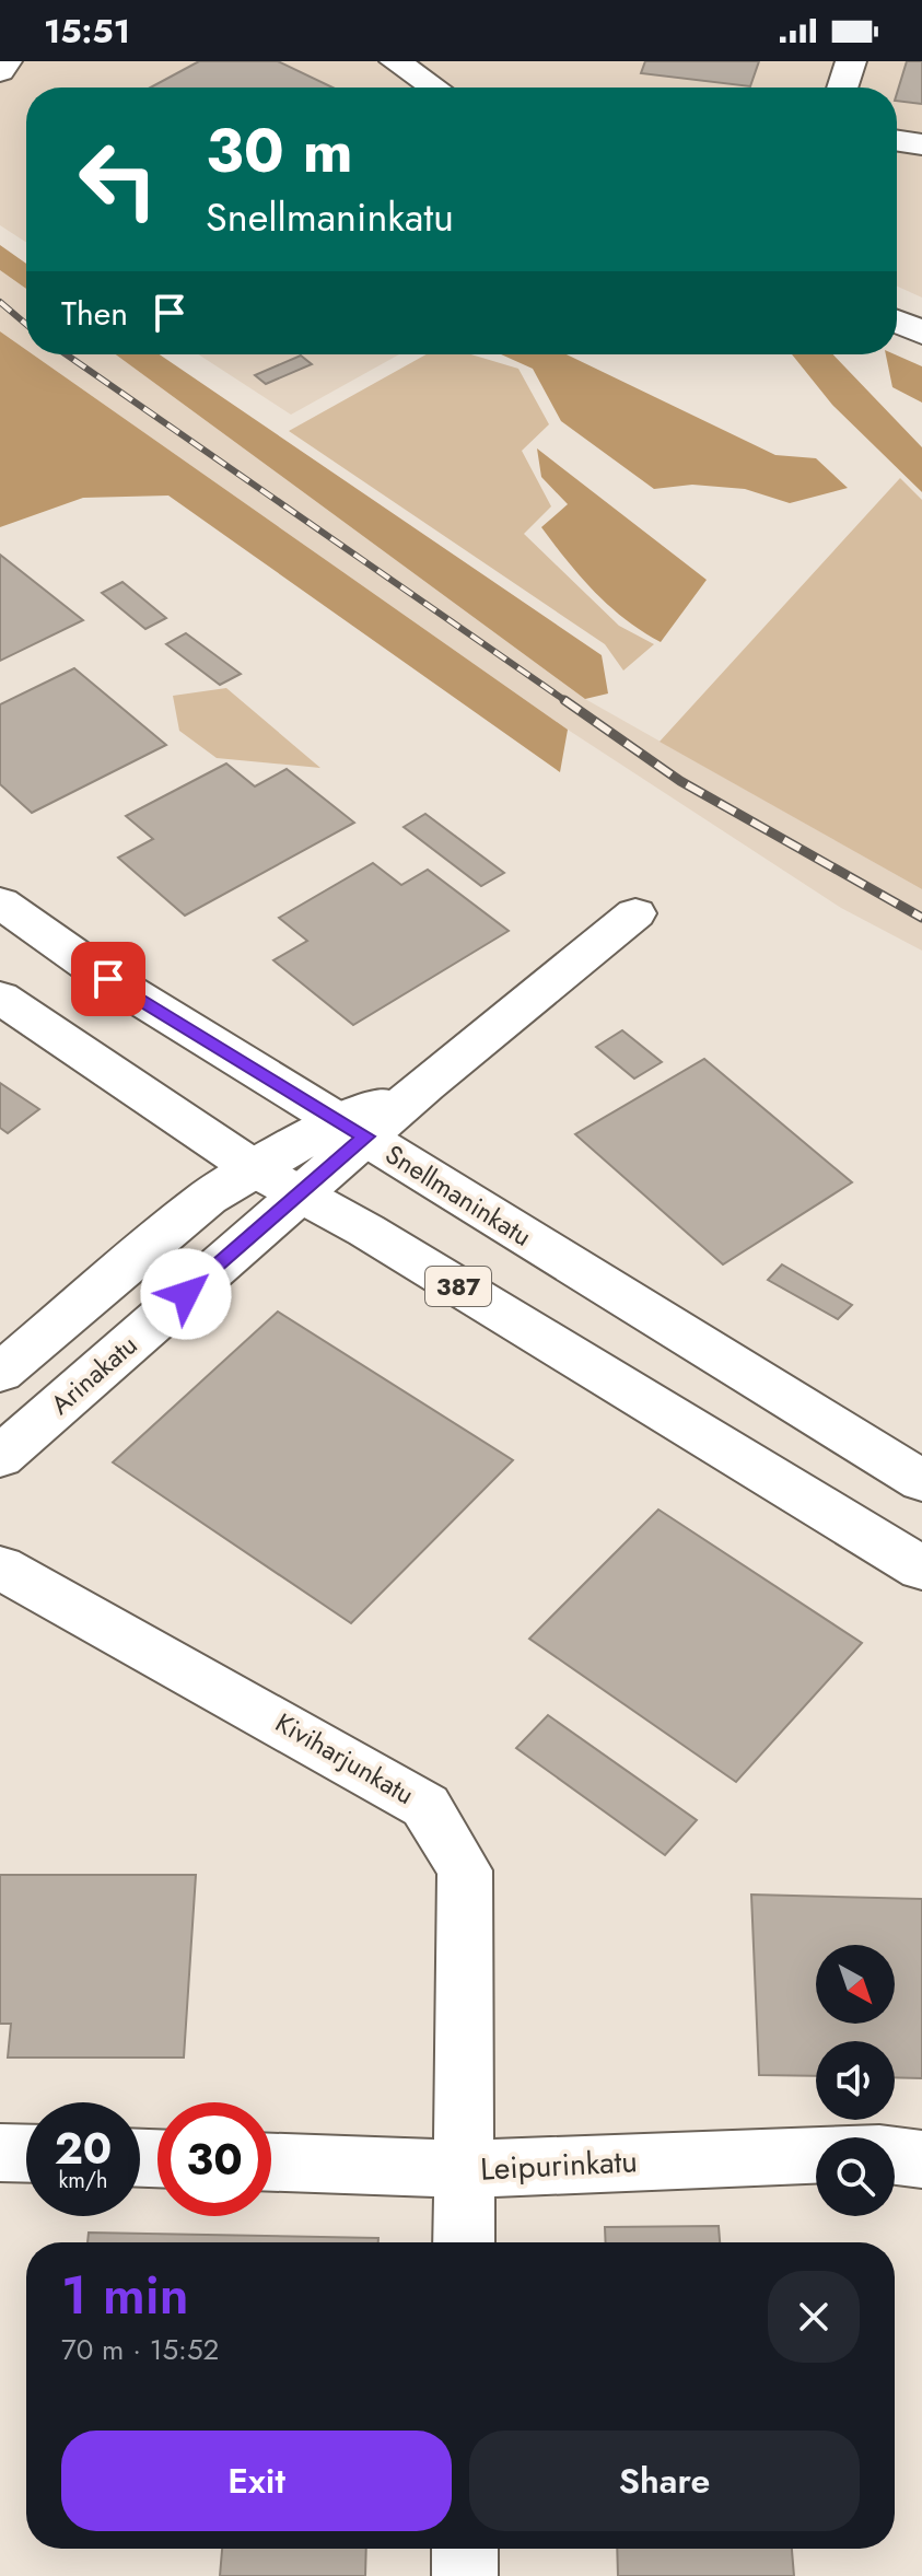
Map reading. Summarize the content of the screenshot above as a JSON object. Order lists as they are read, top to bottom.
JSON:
{
  "streets": {
    "street": [
      "Snellmaninkatu",
      "387",
      "Arinakatu",
      "Kiviharjunkatu",
      "Leipurinkatu"
    ]
  },
  "crossings": [
    ["Snellmaninkatu", "Arinakatu"],
    ["387", "Arinakatu"],
    ["Kiviharjunkatu", "Leipurinkatu"]
  ],
  "north": "bottom right",
  "page": {
    "status": "15:51",
    "turn": ["30 m", "Snellmaninkatu"],
    "then": "Then",
    "speed": "20 km/h",
    "limit": "30",
    "heading": ["1 min", "70 m · 15:52"],
    "buttons": ["Exit", "Share"]
  }
}
